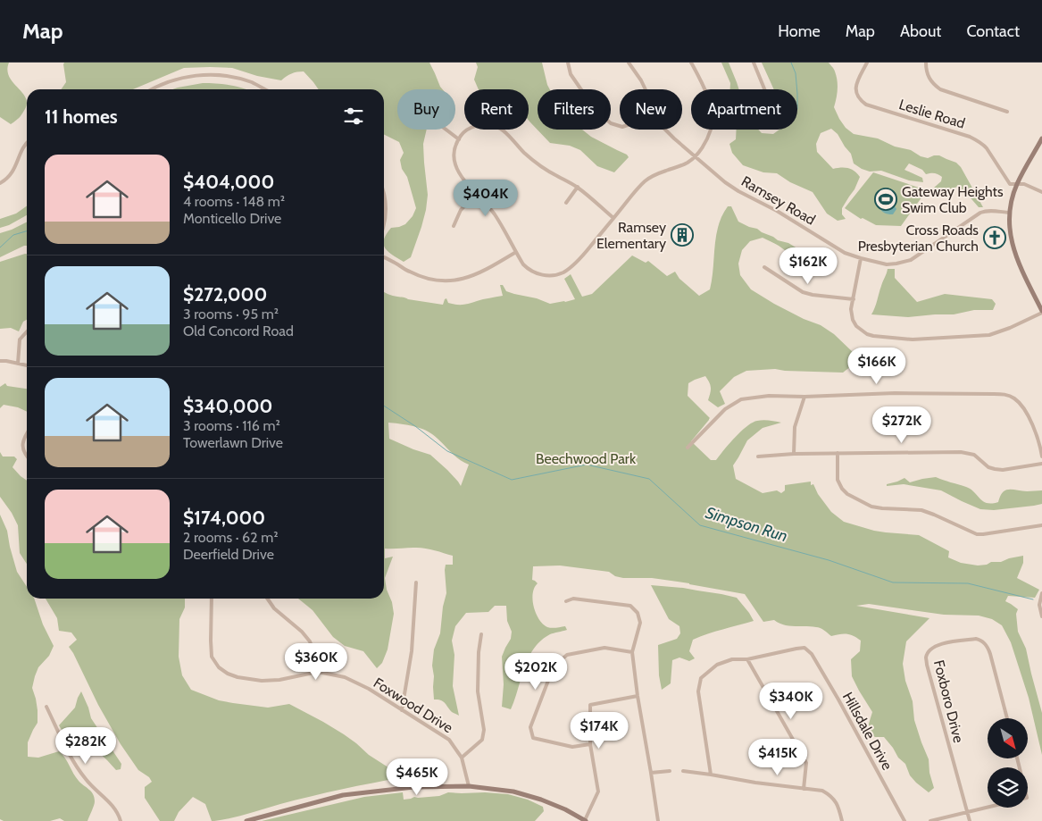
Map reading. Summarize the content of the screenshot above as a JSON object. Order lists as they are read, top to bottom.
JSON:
{
  "streets": {
    "street": [
      "Leslie Road",
      "Ramsey Road",
      "Foxboro Drive",
      "Foxwood Drive",
      "Hillsdale Drive"
    ]
  },
  "water": ["Simpson Run"],
  "parks": ["Beechwood Park"],
  "places": {
    "sports": ["Gateway Heights Swim Club"],
    "building": ["Ramsey Elementary"],
    "church": ["Cross Roads Presbyterian Church"]
  },
  "north": "bottom right",
  "page": {
    "header": "Map",
    "nav": [
      "Home",
      "Map",
      "About",
      "Contact"
    ],
    "chip": [
      "Buy",
      "Rent",
      "Filters",
      "New",
      "Apartment"
    ],
    "heading": "11 homes",
    "list": [
      {
        "name": "$404,000",
        "note": "4 rooms · 148 m² · Monticello Drive"
      },
      {
        "name": "$272,000",
        "note": "3 rooms · 95 m² · Old Concord Road"
      },
      {
        "name": "$340,000",
        "note": "3 rooms · 116 m² · Towerlawn Drive"
      },
      {
        "name": "$174,000",
        "note": "2 rooms · 62 m² · Deerfield Drive"
      }
    ],
    "price": [
      "$404K",
      "$162K",
      "$166K",
      "$272K",
      "$360K",
      "$202K",
      "$340K",
      "$174K",
      "$282K",
      "$415K",
      "$465K"
    ]
  }
}
